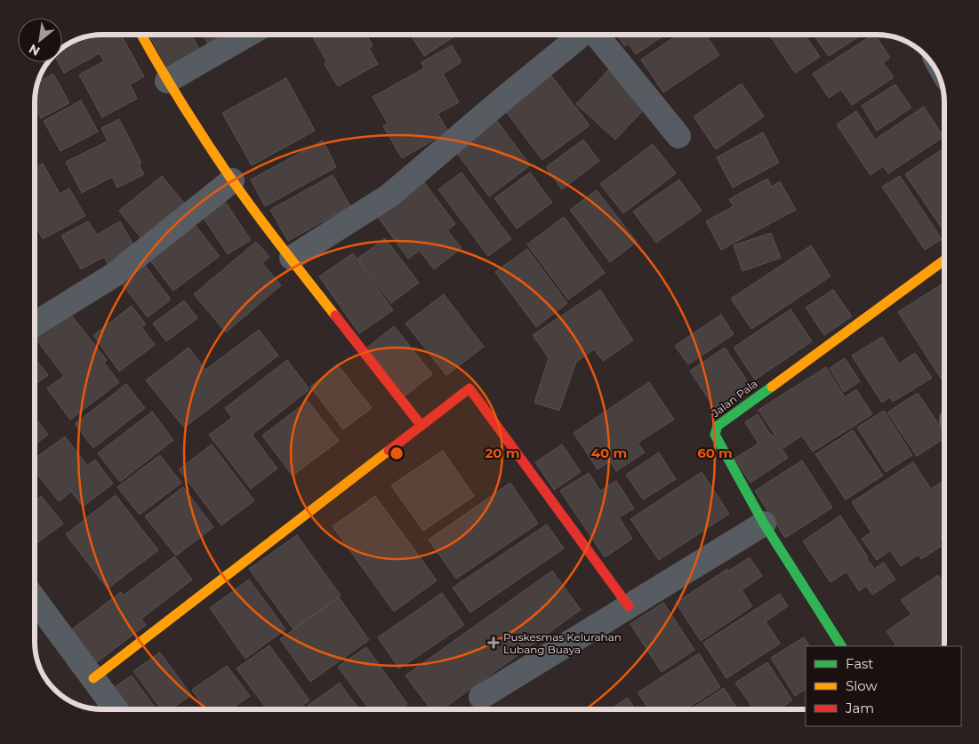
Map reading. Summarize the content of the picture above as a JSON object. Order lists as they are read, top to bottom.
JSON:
{
  "streets": {
    "street": ["Jalan Pala"]
  },
  "places": {
    "health": ["Puskesmas Kelurahan Lubang Buaya"]
  },
  "legend": ["Fast", "Slow", "Jam"],
  "north": "bottom left",
  "rings": ["20 m", "40 m", "60 m"]
}
